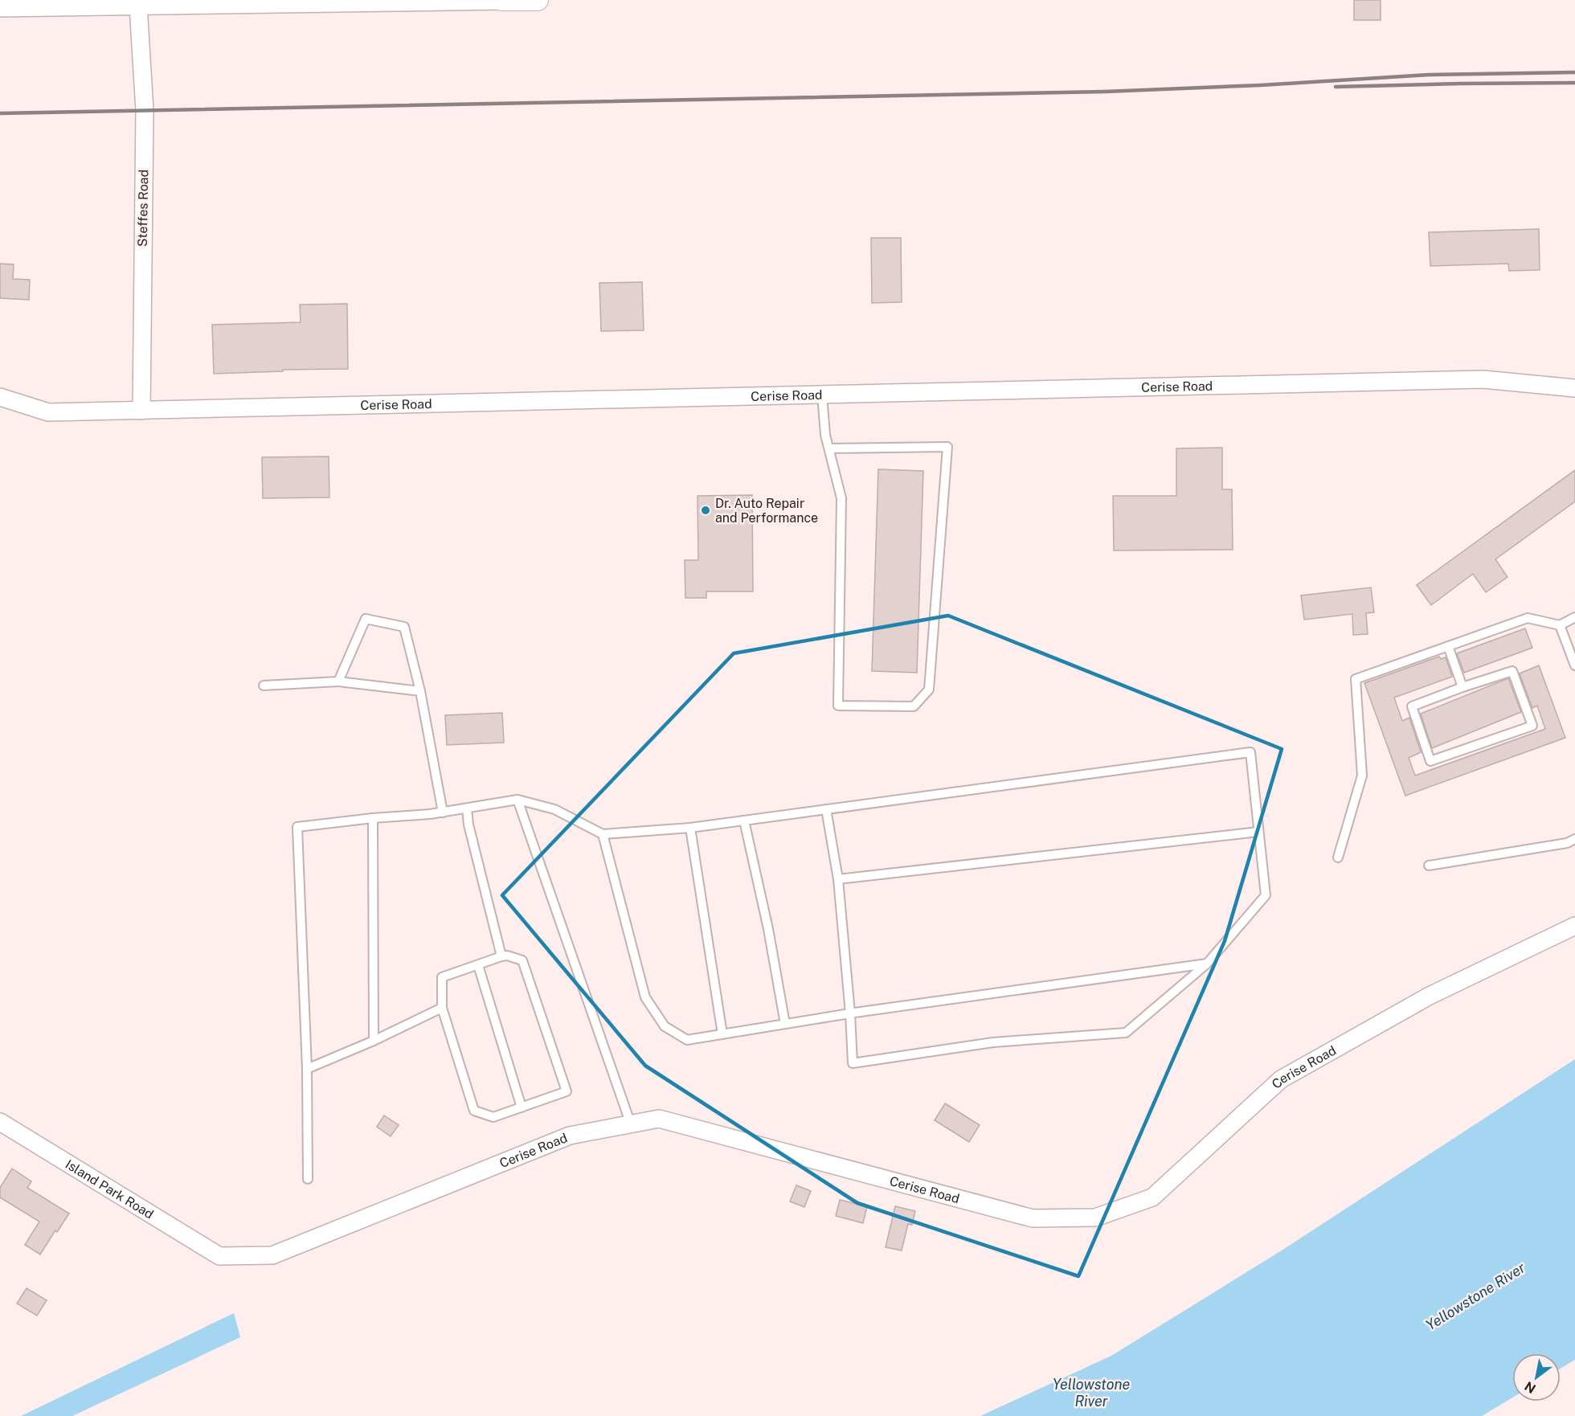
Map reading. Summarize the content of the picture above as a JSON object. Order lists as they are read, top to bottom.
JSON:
{
  "streets": {
    "street": ["Steffes Road", "Cerise Road", "Island Park Road"]
  },
  "crossings": [
    ["Steffes Road", "Cerise Road"],
    ["Cerise Road", "Island Park Road"]
  ],
  "water": ["Yellowstone River"],
  "places": ["Dr. Auto Repair and Performance"],
  "north": "bottom left"
}
